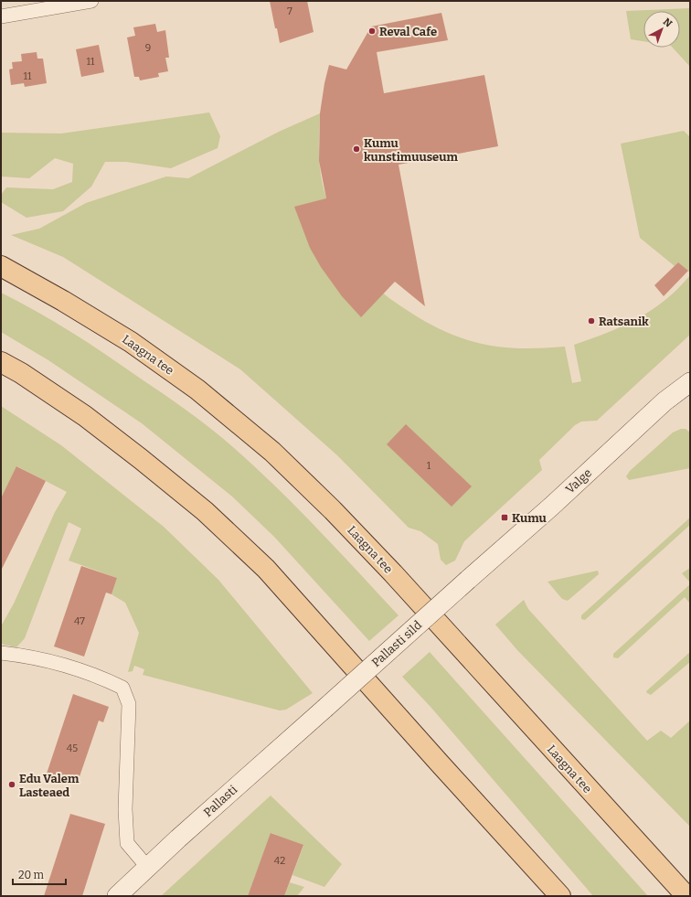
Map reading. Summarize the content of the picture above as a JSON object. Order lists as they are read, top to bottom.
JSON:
{
  "streets": {
    "main road": ["Laagna tee"],
    "street": ["Valge", "Pallasti sild", "Pallasti"]
  },
  "crossings": [
    ["Valge", "Pallasti sild"],
    ["Pallasti sild", "Pallasti"]
  ],
  "places": {
    "other": [
      "Reval Cafe",
      "Kumu kunstimuuseum",
      "Ratsanik",
      "Edu Valem Lasteaed"
    ],
    "transit": ["Kumu"]
  },
  "house_numbers": [
    "7",
    "9",
    "11",
    "11",
    "1",
    "47",
    "45",
    "42"
  ],
  "scale_bar": "20 m",
  "north": "top right"
}
